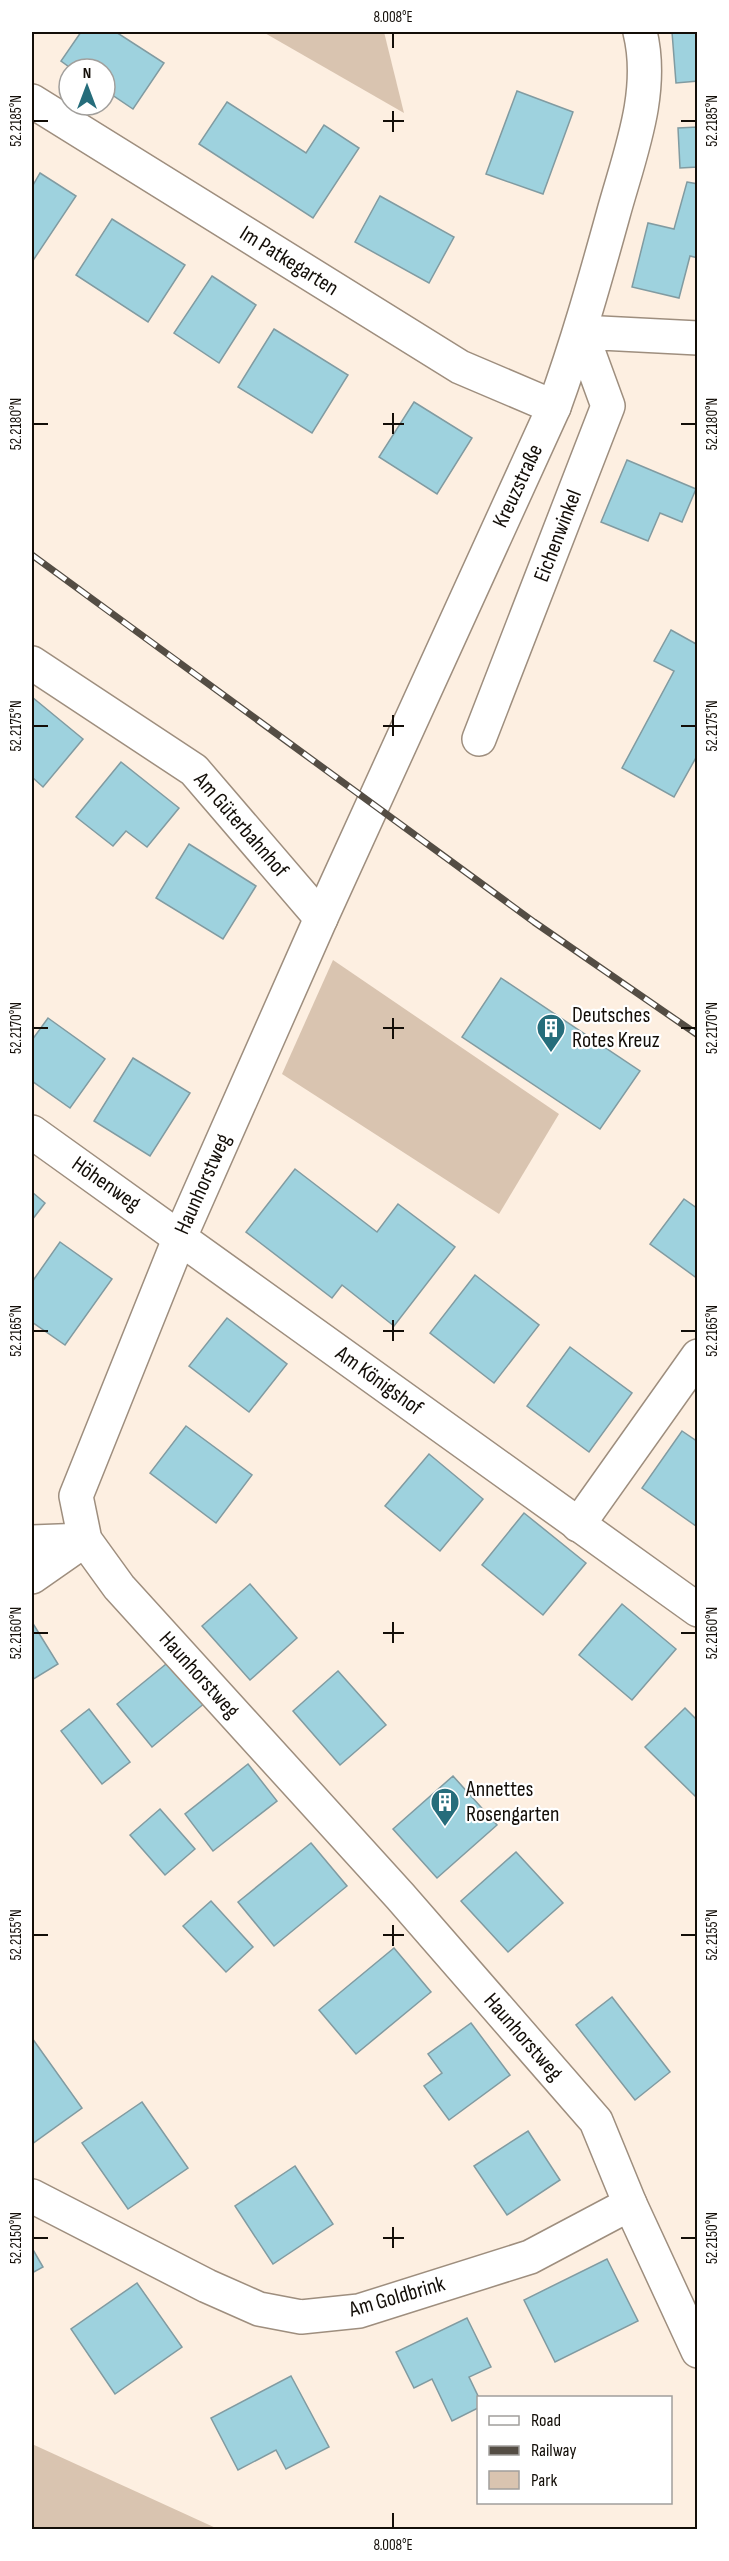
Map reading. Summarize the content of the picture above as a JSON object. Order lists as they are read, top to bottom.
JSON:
{
  "streets": {
    "street": [
      "Im Patkegarten",
      "Kreuzstraße",
      "Eichenwinkel",
      "Am Güterbahnhof",
      "Höhenweg",
      "Haunhorstweg",
      "Am Königshof",
      "Am Goldbrink"
    ]
  },
  "crossings": [
    ["Im Patkegarten", "Kreuzstraße"],
    ["Kreuzstraße", "Eichenwinkel"],
    ["Kreuzstraße", "Am Güterbahnhof"],
    ["Kreuzstraße", "Haunhorstweg"],
    ["Am Güterbahnhof", "Haunhorstweg"],
    ["Höhenweg", "Haunhorstweg"],
    ["Höhenweg", "Am Königshof"],
    ["Haunhorstweg", "Am Königshof"],
    ["Haunhorstweg", "Am Goldbrink"]
  ],
  "places": {
    "building": ["Deutsches Rotes Kreuz", "Annettes Rosengarten"]
  },
  "legend": ["Road", "Railway", "Park"],
  "north": "top",
  "coordinates": [
    "8.008°E",
    "52.2185°N",
    "52.2180°N",
    "52.2175°N",
    "52.2170°N",
    "52.2165°N",
    "52.2160°N",
    "52.2155°N",
    "52.2150°N"
  ]
}
